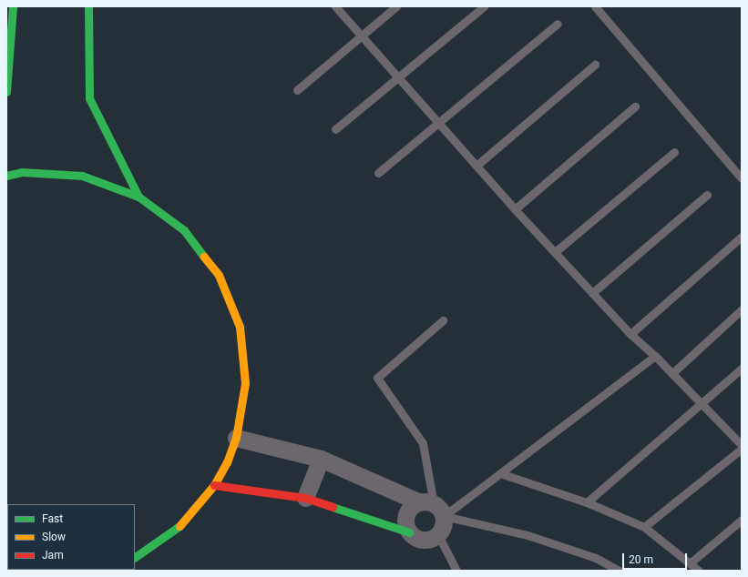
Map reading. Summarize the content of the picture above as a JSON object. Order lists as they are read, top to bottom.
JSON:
{
  "legend": ["Fast", "Slow", "Jam"],
  "scale_bar": "20 m"
}
